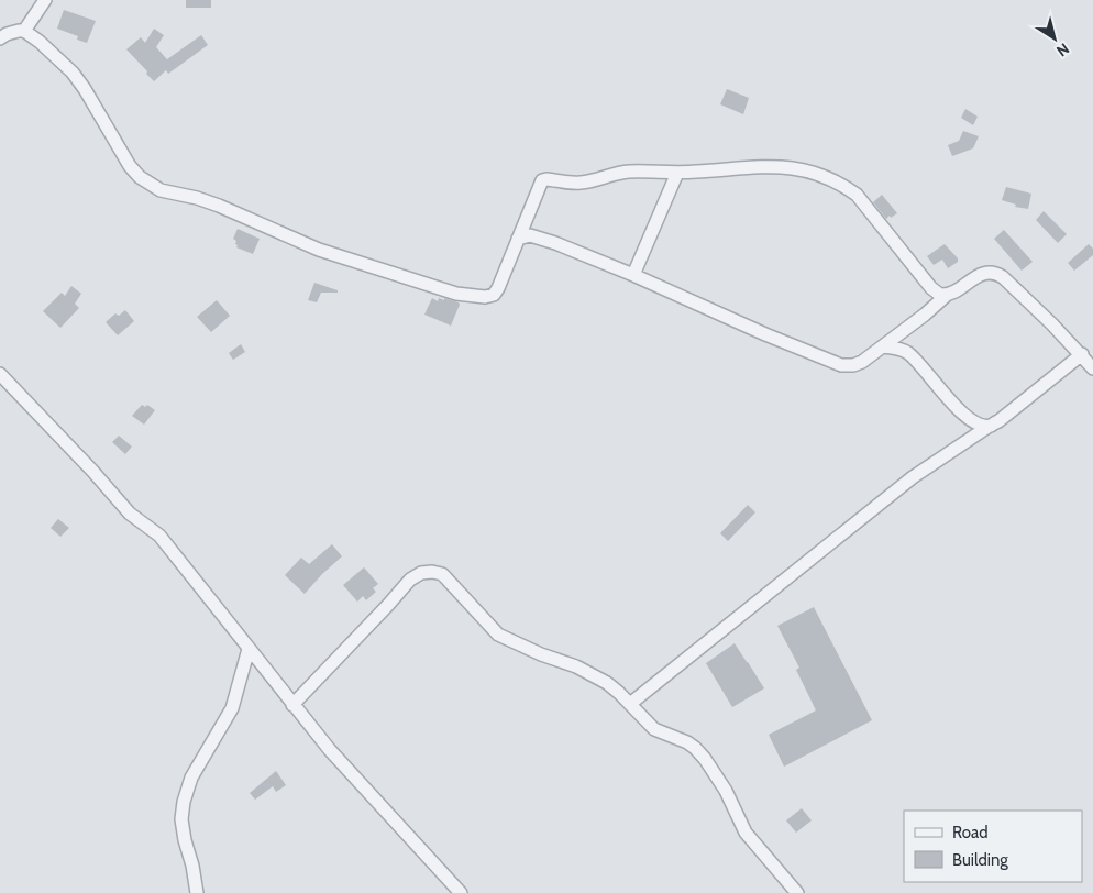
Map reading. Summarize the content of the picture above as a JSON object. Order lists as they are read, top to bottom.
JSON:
{
  "legend": ["Road", "Building"],
  "north": "bottom right"
}
